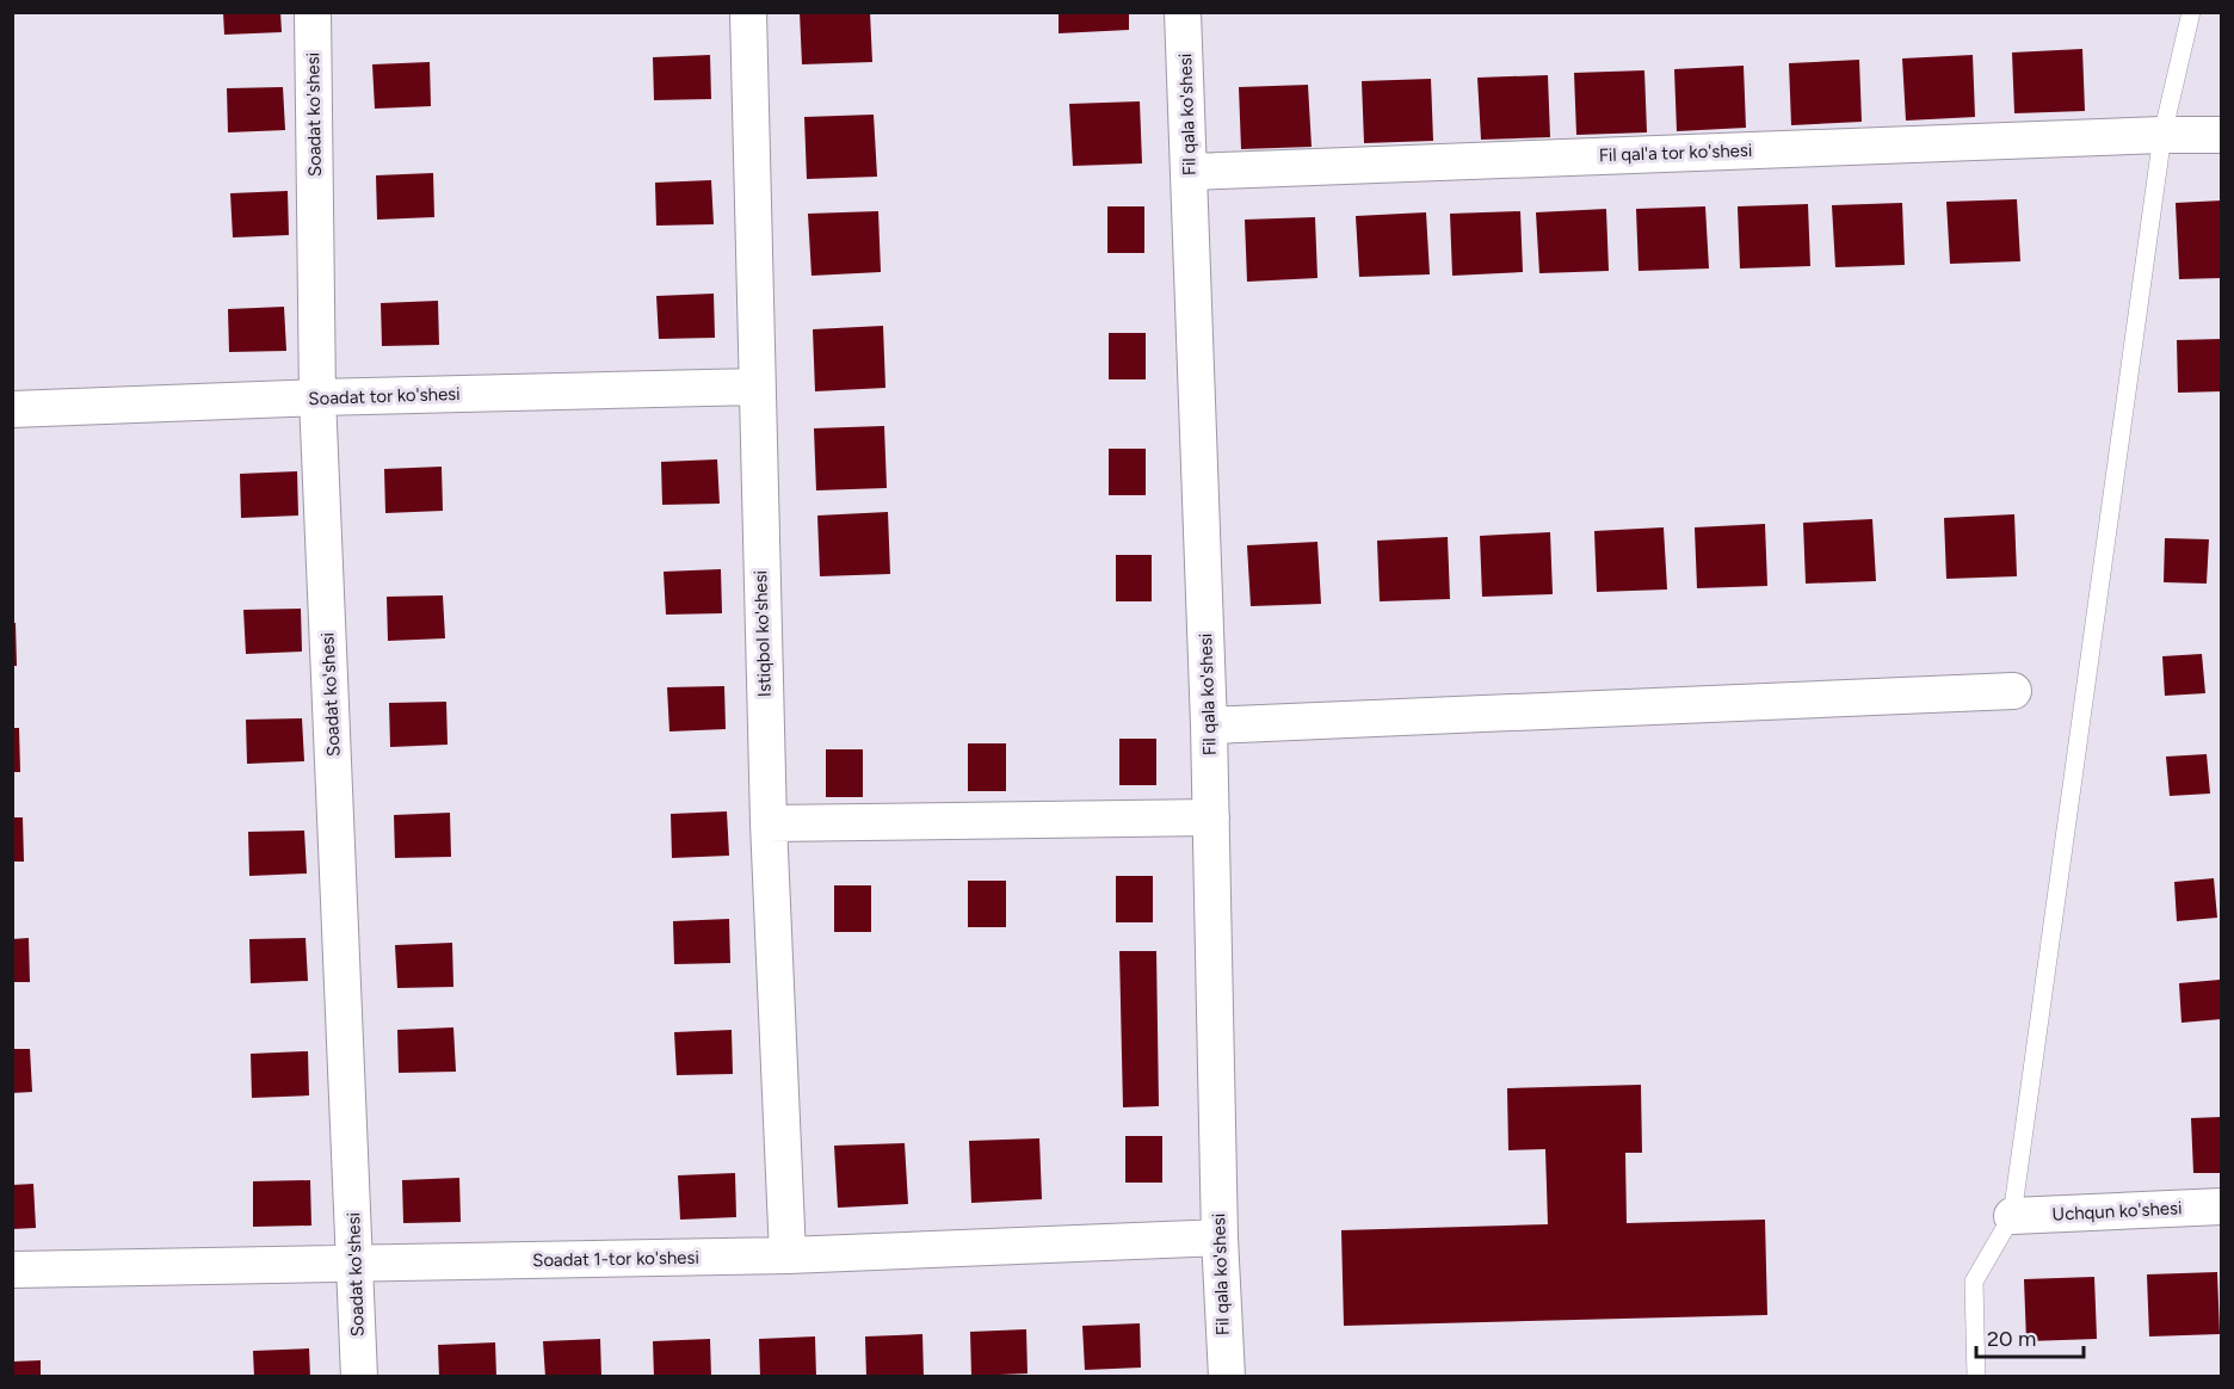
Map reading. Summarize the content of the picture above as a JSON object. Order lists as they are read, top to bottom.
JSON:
{
  "streets": {
    "street": [
      "Soadat ko'shesi",
      "Fil qala ko'shesi",
      "Fil qal'a tor ko'shesi",
      "Soadat tor ko'shesi",
      "Istiqbol ko'shesi",
      "Uchqun ko'shesi",
      "Soadat 1-tor ko'shesi"
    ]
  },
  "crossings": [
    ["Soadat ko'shesi", "Soadat tor ko'shesi"],
    ["Soadat ko'shesi", "Soadat 1-tor ko'shesi"],
    ["Fil qala ko'shesi", "Fil qal'a tor ko'shesi"],
    ["Fil qala ko'shesi", "Soadat 1-tor ko'shesi"],
    ["Soadat tor ko'shesi", "Istiqbol ko'shesi"],
    ["Istiqbol ko'shesi", "Soadat 1-tor ko'shesi"]
  ],
  "scale_bar": "20 m"
}
